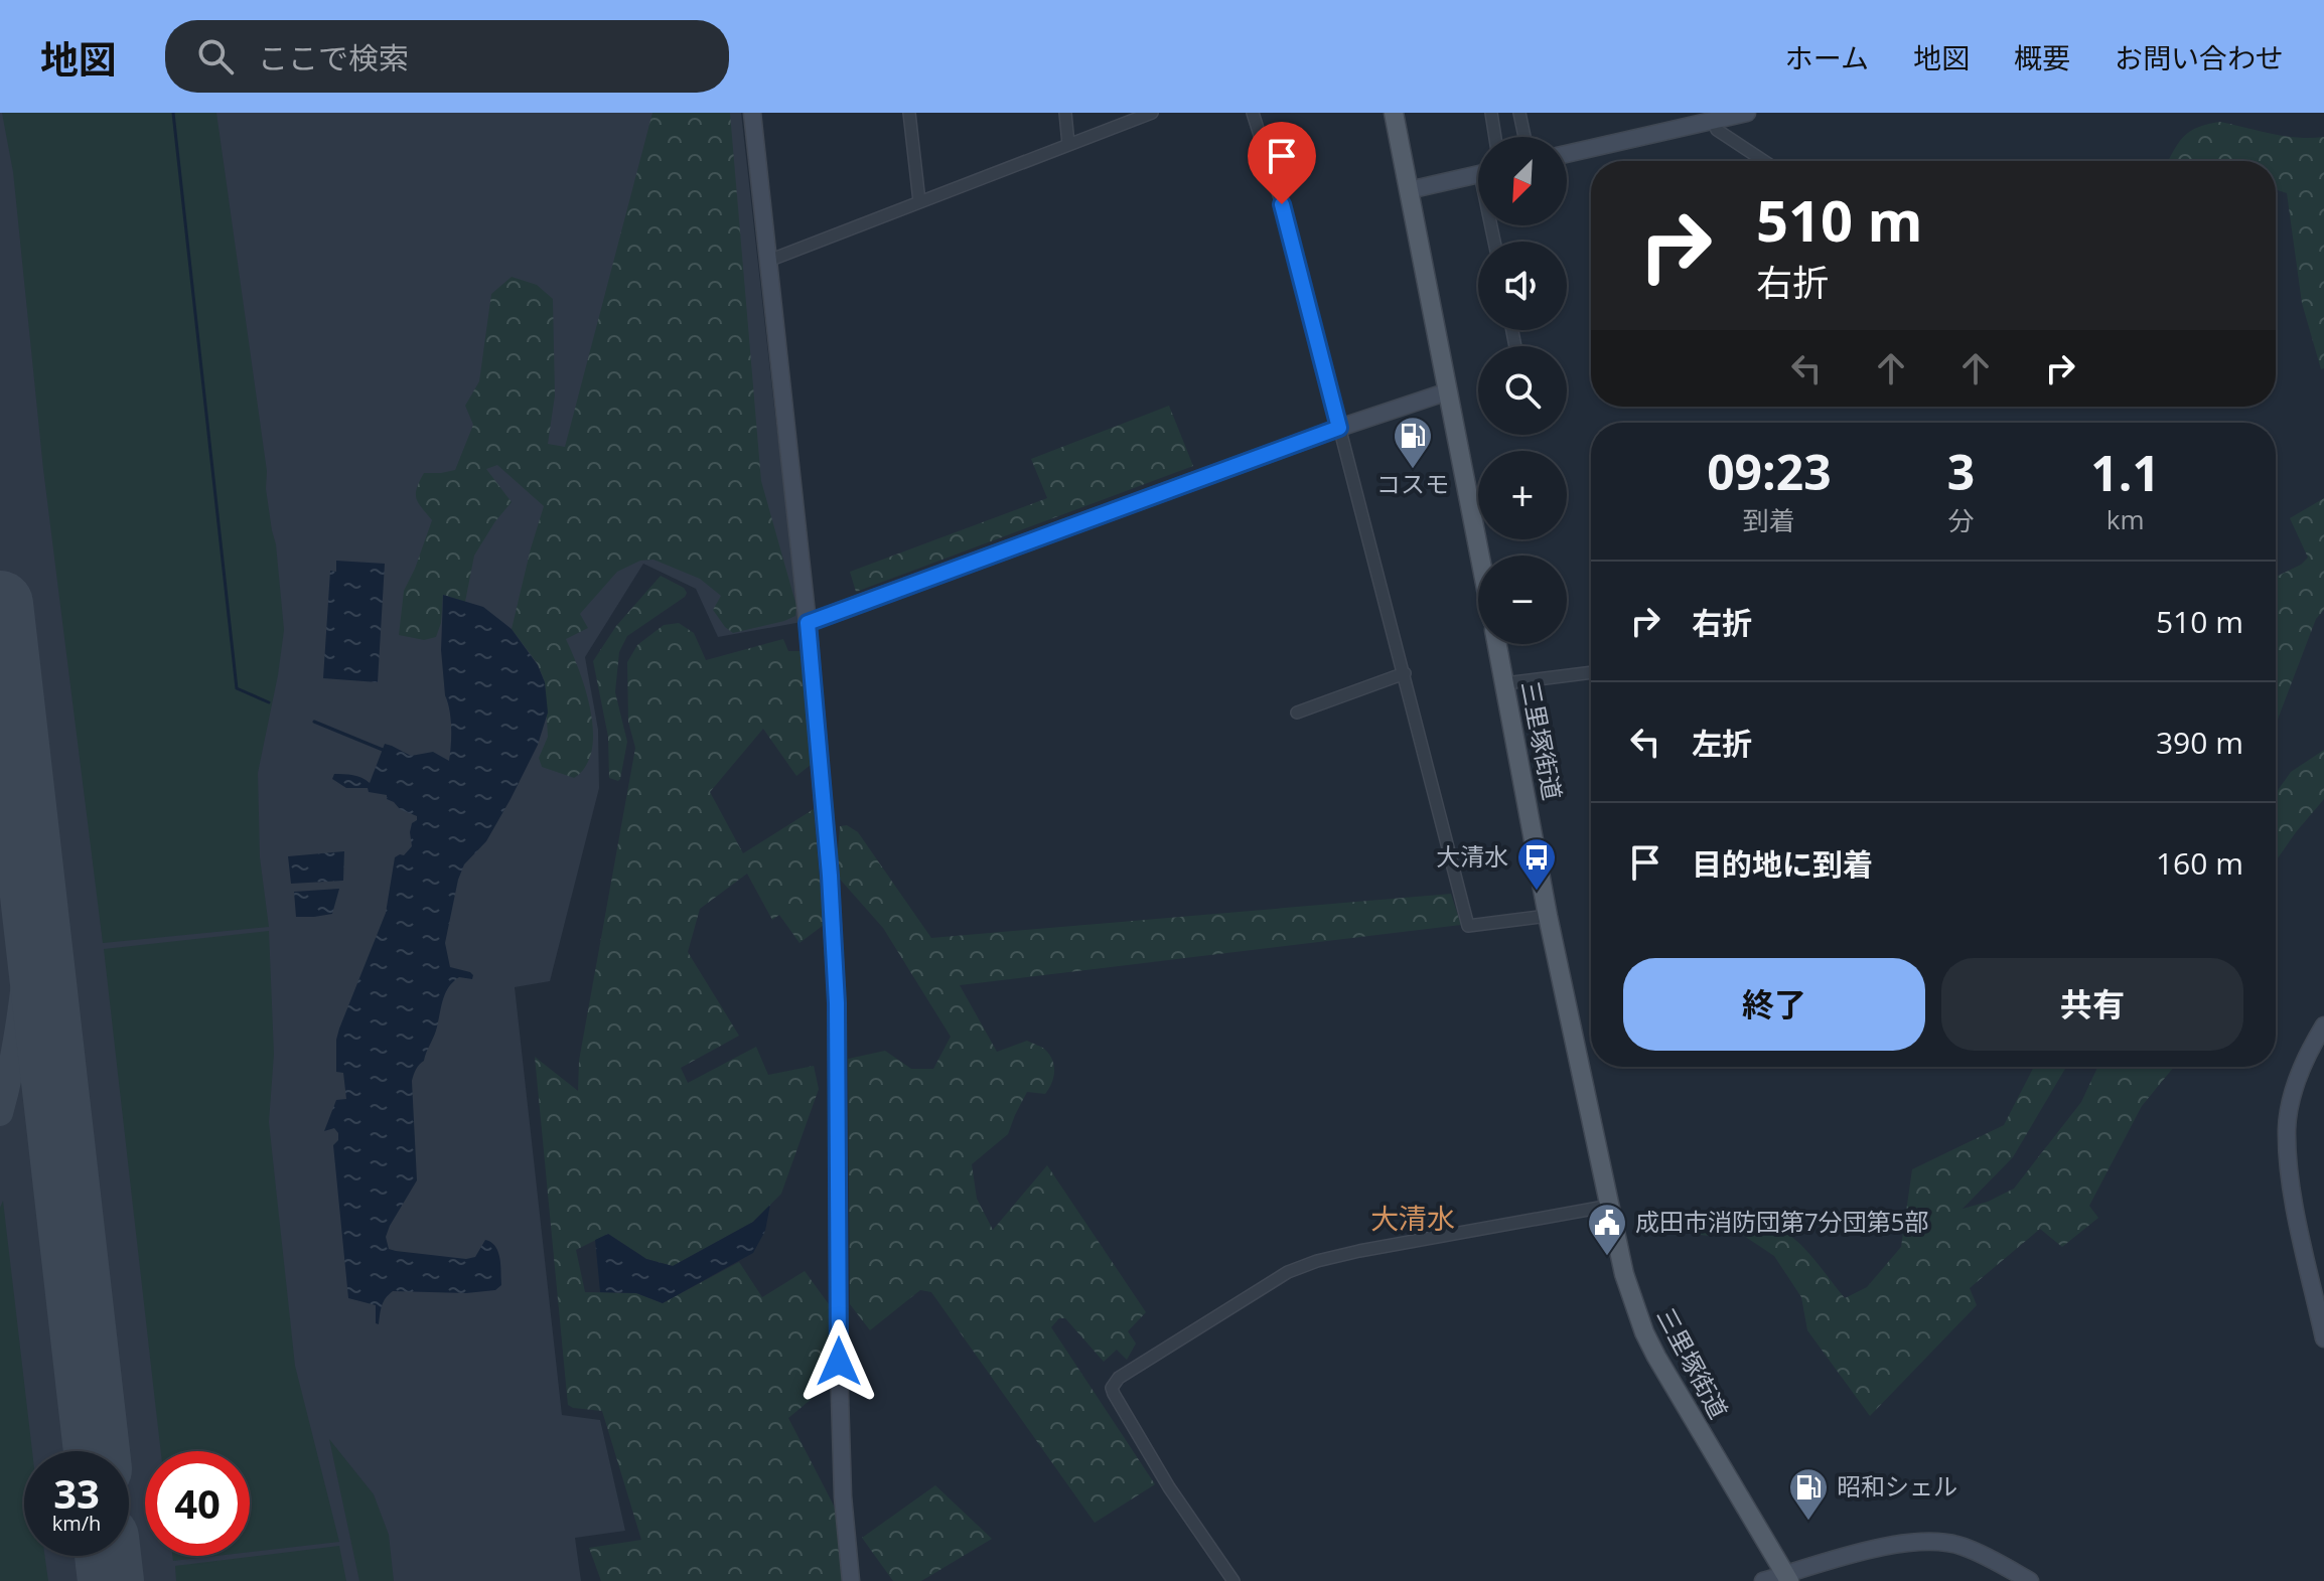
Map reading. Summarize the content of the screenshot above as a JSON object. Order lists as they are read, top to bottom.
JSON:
{
  "streets": {
    "main road": ["三里塚街道"]
  },
  "districts": ["大清水"],
  "places": {
    "fuel station": ["コスモ", "昭和シェル"],
    "bus stop": ["大清水"],
    "public building": ["成田市消防団第7分団第5部"]
  },
  "north": "bottom left",
  "page": {
    "header": "地図",
    "search": "ここで検索",
    "nav": [
      "ホーム",
      "地図",
      "概要",
      "お問い合わせ"
    ],
    "map_buttons": ["+", "−"],
    "turn": ["510 m", "右折"],
    "eta": [
      "09:23",
      "到着",
      "3",
      "分",
      "1.1",
      "km"
    ],
    "list": [
      {
        "name": "右折",
        "value": "510 m"
      },
      {
        "name": "左折",
        "value": "390 m"
      },
      {
        "name": "目的地に到着",
        "value": "160 m"
      }
    ],
    "buttons": ["終了", "共有"],
    "speed": "33 km/h",
    "limit": "40"
  }
}
